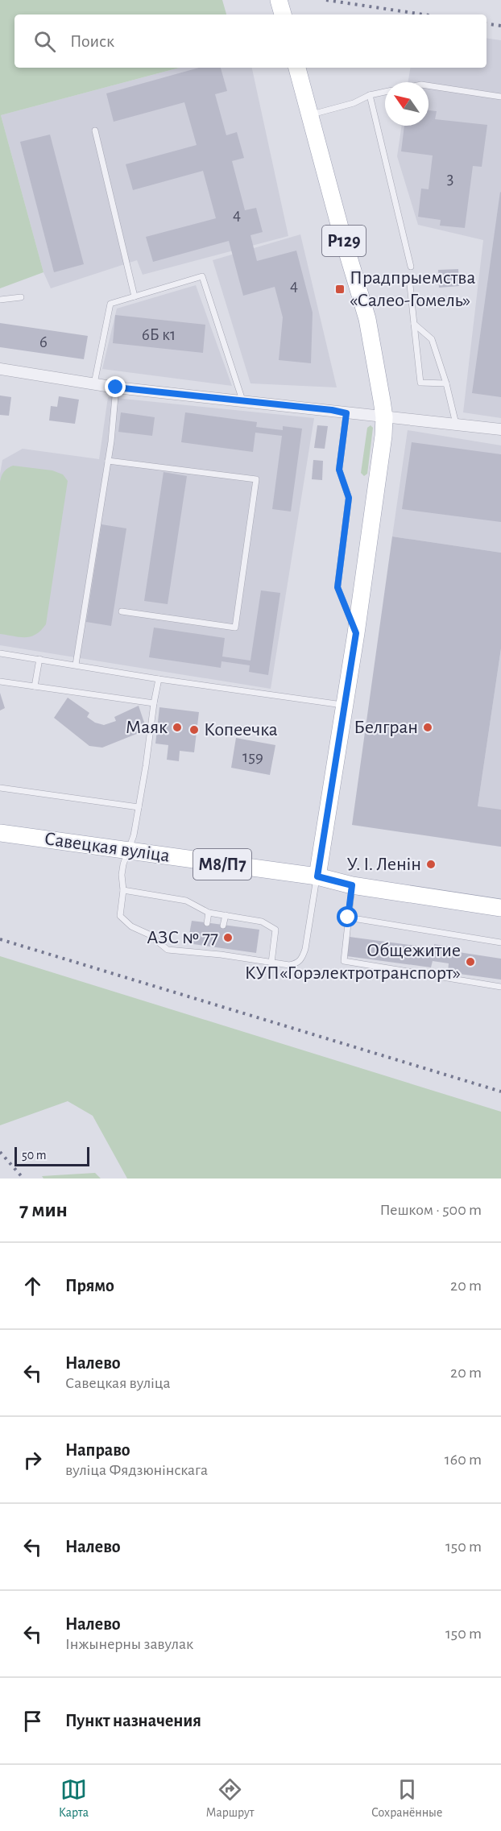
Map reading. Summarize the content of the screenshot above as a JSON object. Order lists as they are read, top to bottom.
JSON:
{
  "streets": {
    "main road": ["Р129", "Савецкая вуліца", "М8/П7"]
  },
  "crossings": [
    ["Р129", "Савецкая вуліца"]
  ],
  "places": {
    "transit": ["Прадпрыемства «Салео-Гомель»"],
    "other": [
      "Маяк",
      "Белгран",
      "Копеечка",
      "У. І. Ленін",
      "АЗС № 77",
      "Общежитие КУП«Горэлектротранспорт»"
    ]
  },
  "house_numbers": [
    "3",
    "4",
    "4",
    "6Б к1",
    "6",
    "159"
  ],
  "scale_bar": "50 m",
  "north": "top left",
  "page": {
    "search": "Поиск",
    "scale": "50 m",
    "heading": ["7 мин", "Пешком · 500 m"],
    "list": [
      ["Прямо", "20 m"],
      ["Налево", "Савецкая вуліца", "20 m"],
      ["Направо", "вуліца Фядзюнінскага", "160 m"],
      ["Налево", "150 m"],
      ["Налево", "Інжынерны завулак", "150 m"],
      "Пункт назначения"
    ],
    "nav": ["Карта", "Маршрут", "Сохранённые"]
  }
}
